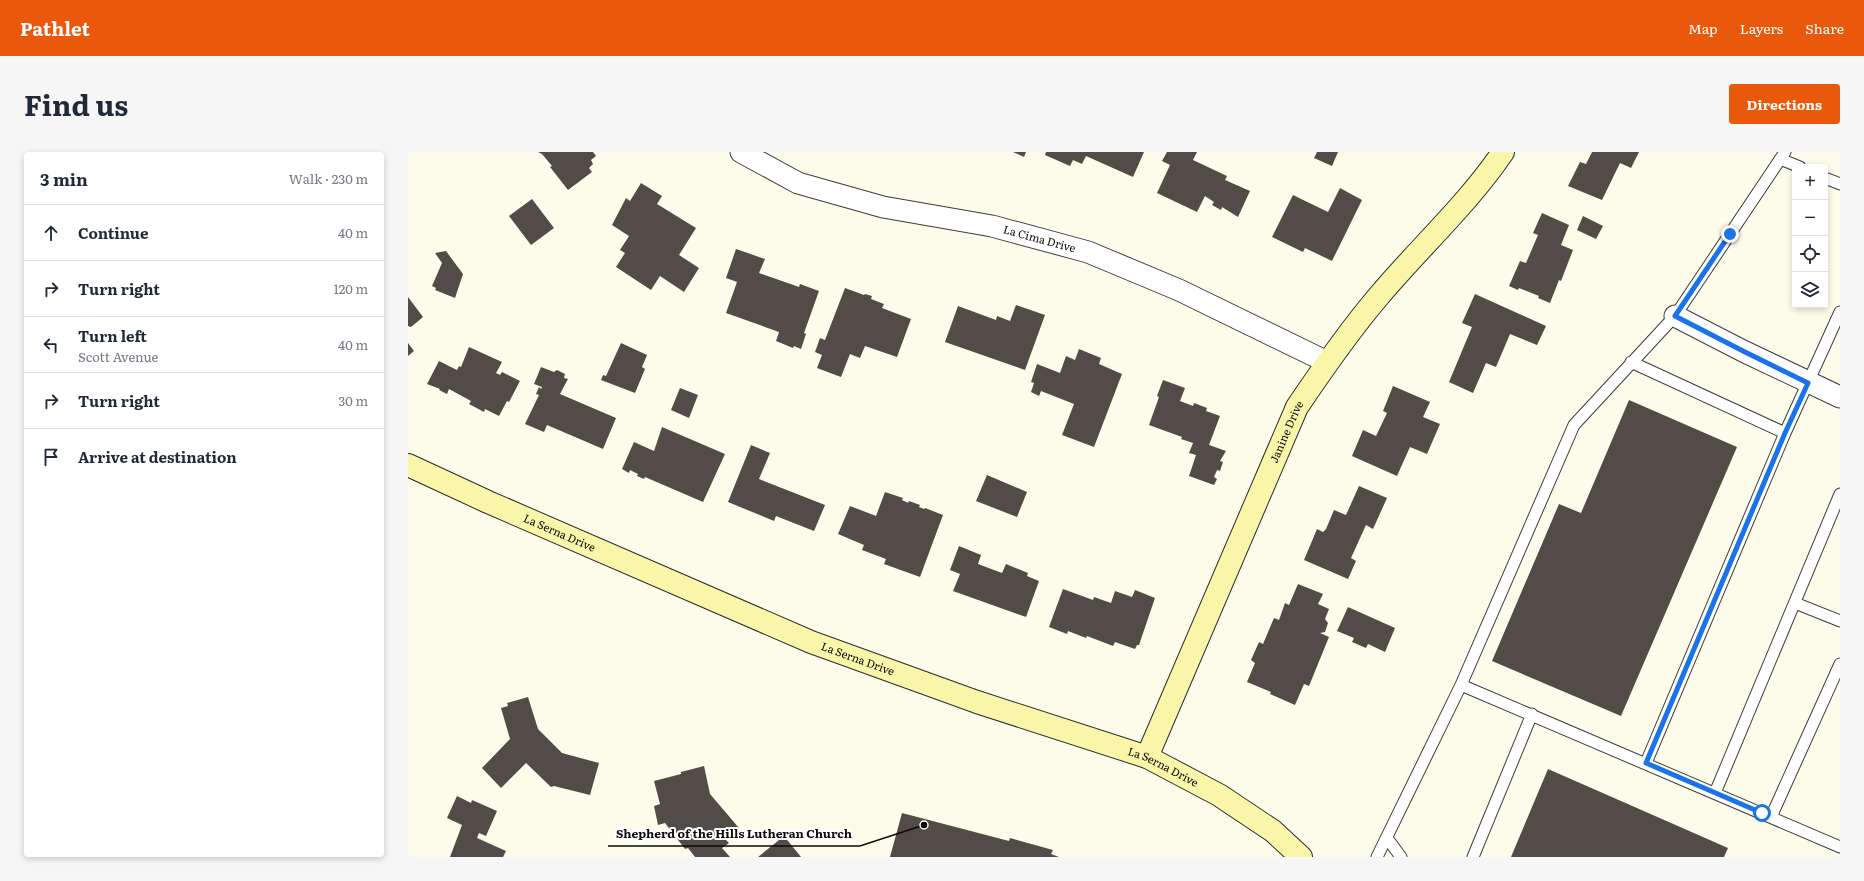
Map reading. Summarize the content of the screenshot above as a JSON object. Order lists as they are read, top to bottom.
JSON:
{
  "streets": {
    "street": ["La Cima Drive", "Janine Drive", "La Serna Drive"]
  },
  "crossings": [
    ["La Cima Drive", "Janine Drive"],
    ["Janine Drive", "La Serna Drive"]
  ],
  "places": ["Shepherd of the Hills Lutheran Church"],
  "page": {
    "header": "Pathlet",
    "nav": ["Map", "Layers", "Share"],
    "title": "Find us",
    "buttons": "Directions",
    "heading": ["3 min", "Walk · 230 m"],
    "map_buttons": ["+", "−"],
    "list": [
      ["Continue", "40 m"],
      ["Turn right", "120 m"],
      ["Turn left", "Scott Avenue", "40 m"],
      ["Turn right", "30 m"],
      "Arrive at destination"
    ]
  }
}
